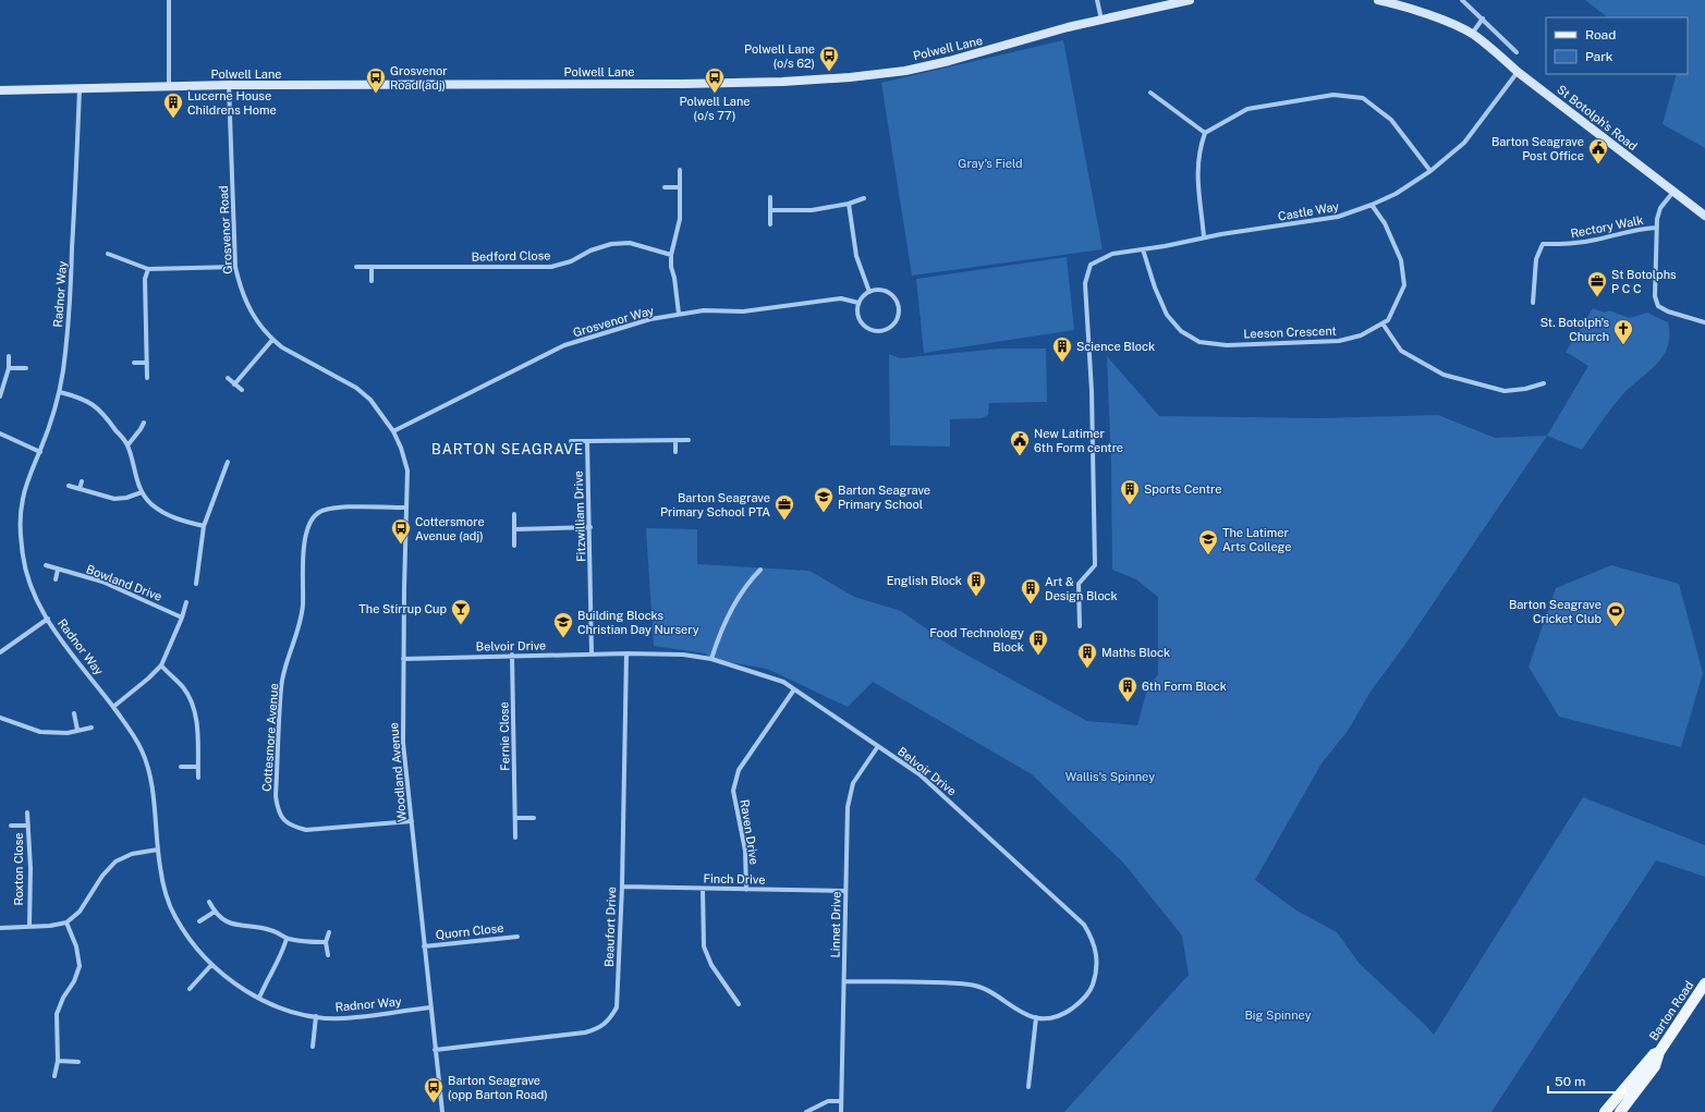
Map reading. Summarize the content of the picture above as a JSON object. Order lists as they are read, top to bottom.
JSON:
{
  "streets": {
    "main road": ["Barton Road"],
    "street": [
      "Polwell Lane",
      "St Botolph's Road",
      "Castle Way",
      "Rectory Walk",
      "Grosvenor Road",
      "Bedford Close",
      "Radnor Way",
      "Grosvenor Way",
      "Leeson Crescent",
      "Fitzwilliam Drive",
      "Bowland Drive",
      "Belvoir Drive",
      "Fernie Close",
      "Cottesmore Avenue",
      "Woodland Avenue",
      "Raven Drive",
      "Roxton Close",
      "Finch Drive",
      "Linnet Drive",
      "Beaufort Drive",
      "Quorn Close"
    ]
  },
  "crossings": [
    ["Polwell Lane", "Grosvenor Road"],
    ["Polwell Lane", "Radnor Way"],
    ["St Botolph's Road", "Castle Way"],
    ["Castle Way", "Leeson Crescent"],
    ["Grosvenor Road", "Grosvenor Way"],
    ["Grosvenor Road", "Woodland Avenue"],
    ["Radnor Way", "Woodland Avenue"],
    ["Grosvenor Way", "Woodland Avenue"],
    ["Fitzwilliam Drive", "Belvoir Drive"],
    ["Belvoir Drive", "Fernie Close"],
    ["Belvoir Drive", "Woodland Avenue"],
    ["Belvoir Drive", "Raven Drive"],
    ["Belvoir Drive", "Linnet Drive"],
    ["Belvoir Drive", "Beaufort Drive"],
    ["Cottesmore Avenue", "Woodland Avenue"],
    ["Woodland Avenue", "Beaufort Drive"],
    ["Woodland Avenue", "Quorn Close"],
    ["Raven Drive", "Finch Drive"],
    ["Finch Drive", "Linnet Drive"],
    ["Finch Drive", "Beaufort Drive"]
  ],
  "districts": ["BARTON SEAGRAVE"],
  "parks": ["Gray's Field", "Wallis's Spinney", "Big Spinney"],
  "places": {
    "bus stop": [
      "Polwell Lane (o/s 62)",
      "Grosvenor Road (adj)",
      "Polwell Lane (o/s 77)",
      "Cottersmore Avenue (adj)",
      "Barton Seagrave (opp Barton Road)"
    ],
    "building": [
      "Lucerne House Childrens Home",
      "Science Block",
      "Sports Centre",
      "English Block",
      "Art & Design Block",
      "Food Technology Block",
      "Maths Block",
      "6th Form Block"
    ],
    "public building": ["Barton Seagrave Post Office", "New Latimer 6th Form centre"],
    "office": ["St Botolphs P C C", "Barton Seagrave Primary School PTA"],
    "church": ["St. Botolph's Church"],
    "school or university": ["Barton Seagrave Primary School", "The Latimer Arts College", "Building Blocks Christian Day Nursery"],
    "bar": ["The Stirrup Cup"],
    "sports": ["Barton Seagrave Cricket Club"]
  },
  "legend": ["Road", "Park"],
  "scale_bar": "50 m"
}
